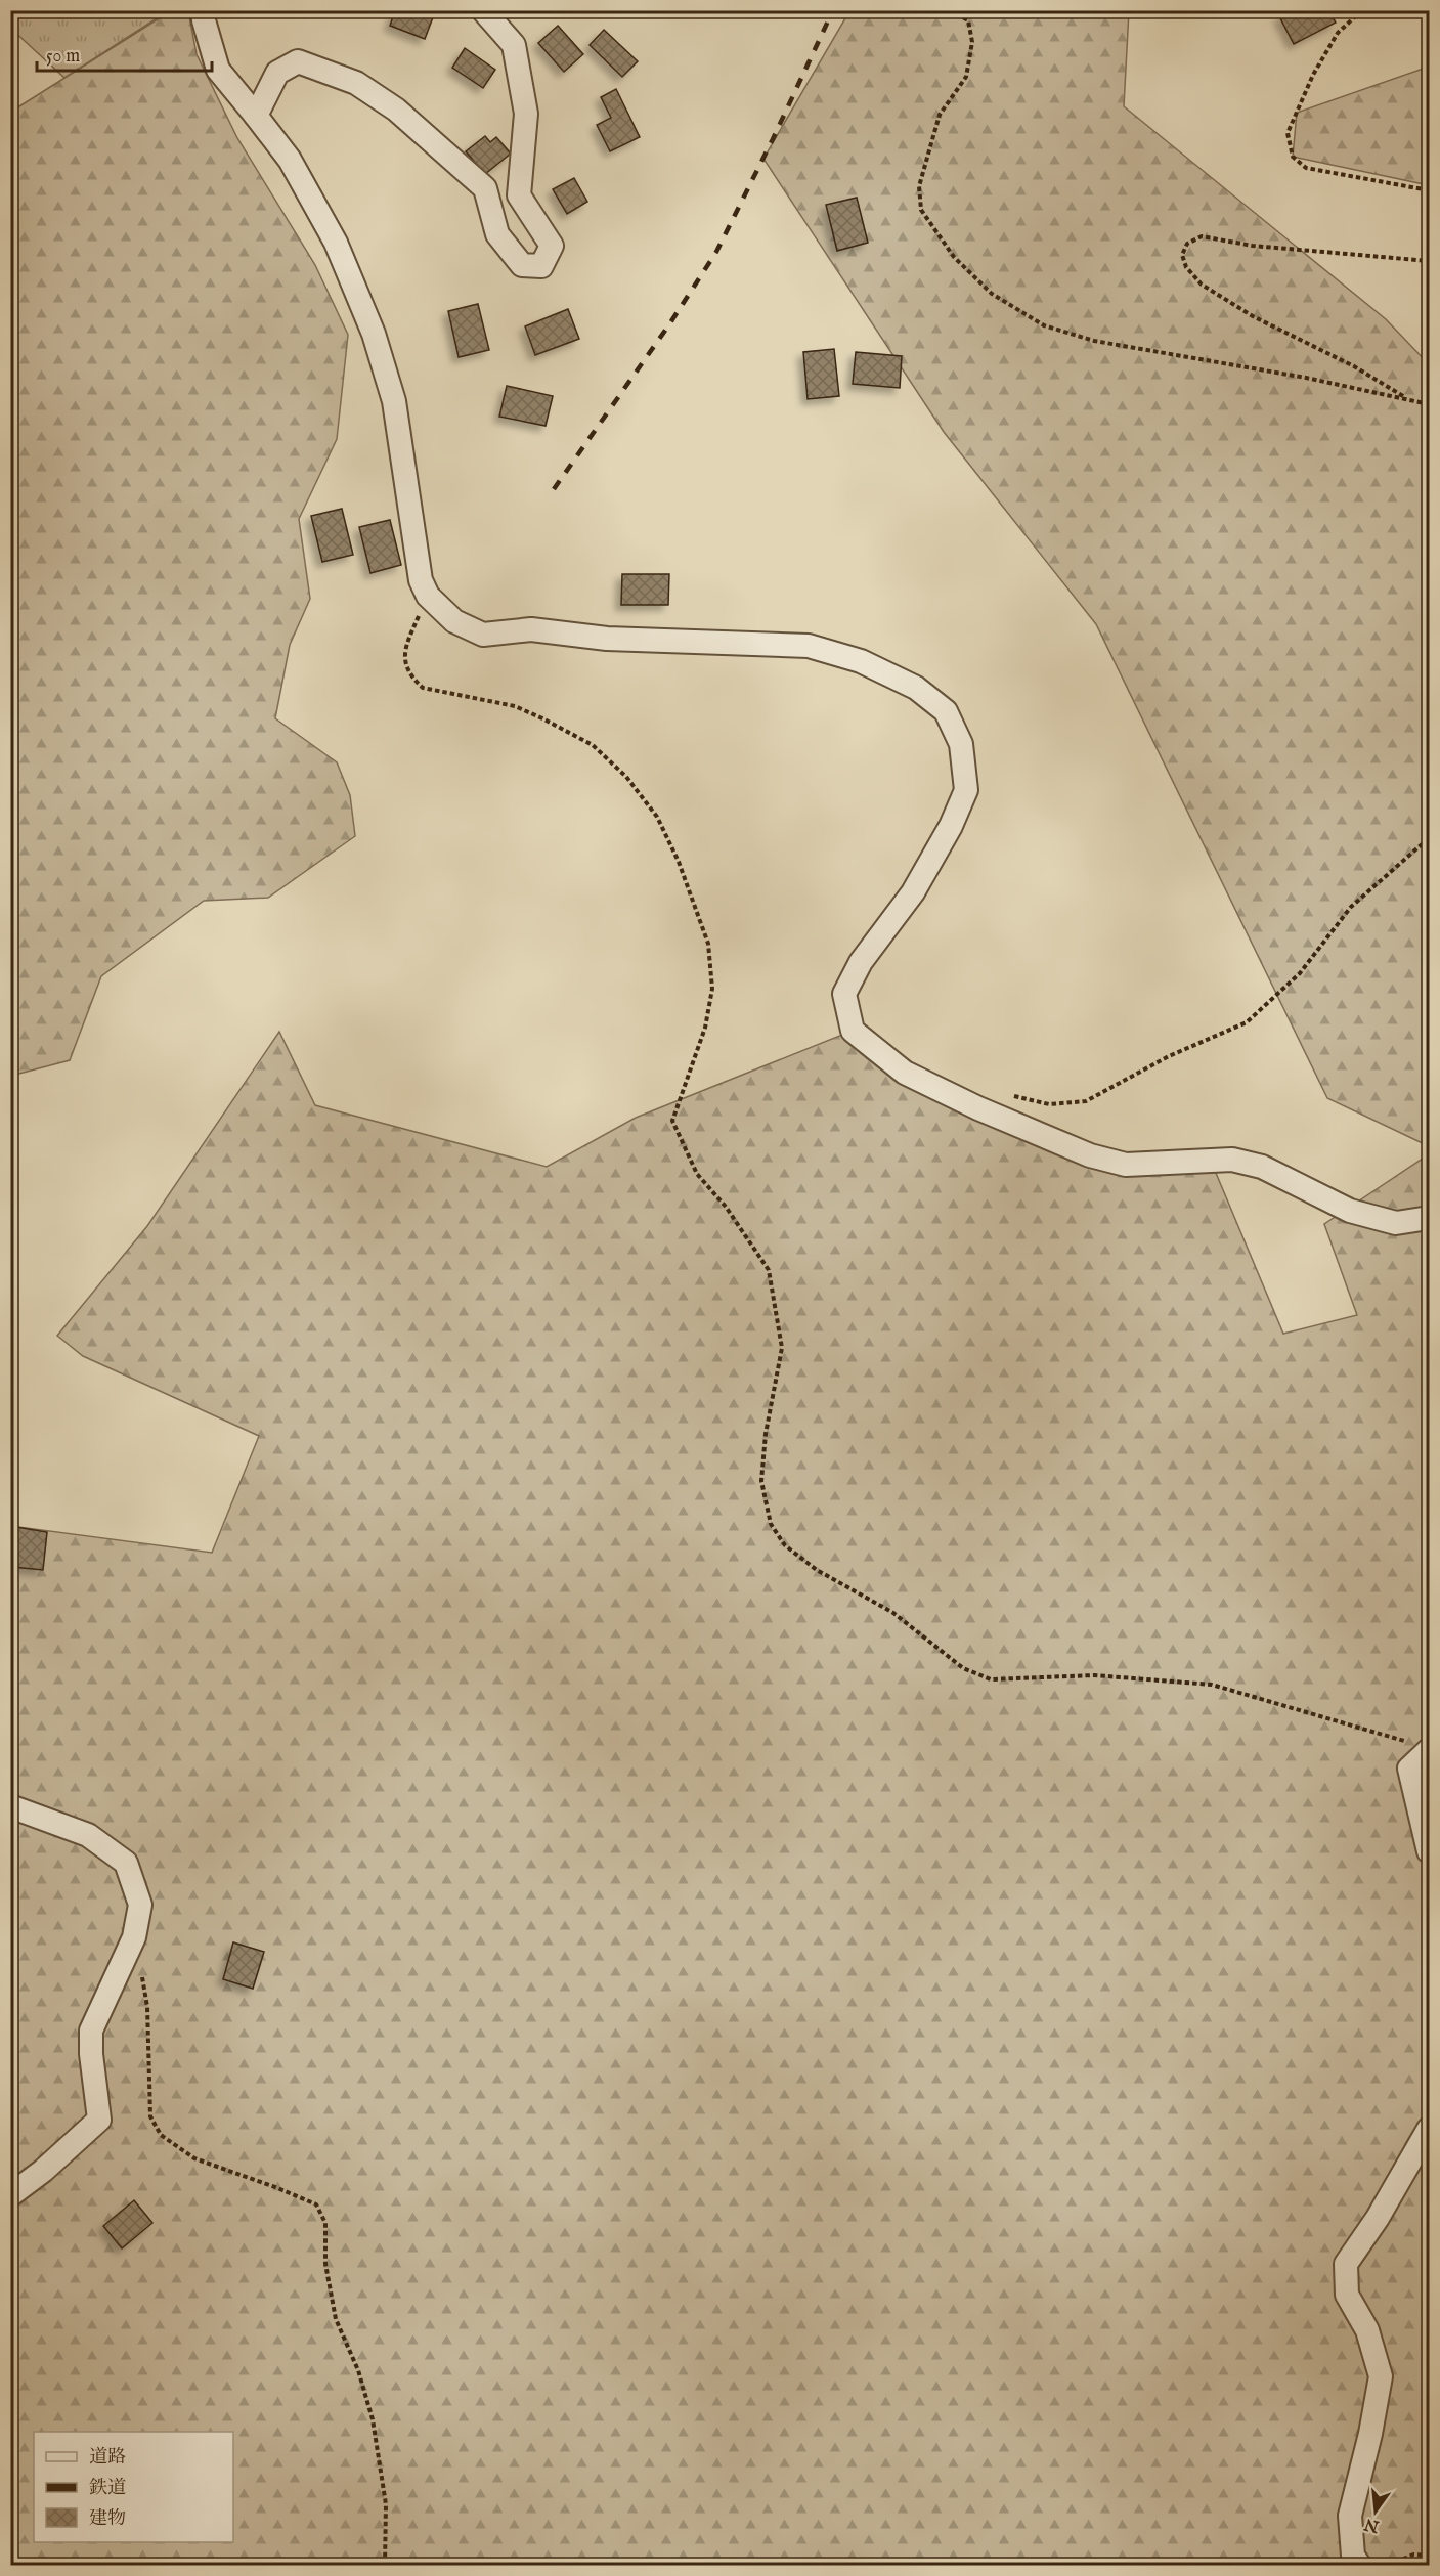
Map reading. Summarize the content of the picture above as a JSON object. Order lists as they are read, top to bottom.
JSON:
{
  "legend": ["道路", "鉄道", "建物"],
  "scale_bar": "50 m",
  "north": "bottom"
}
